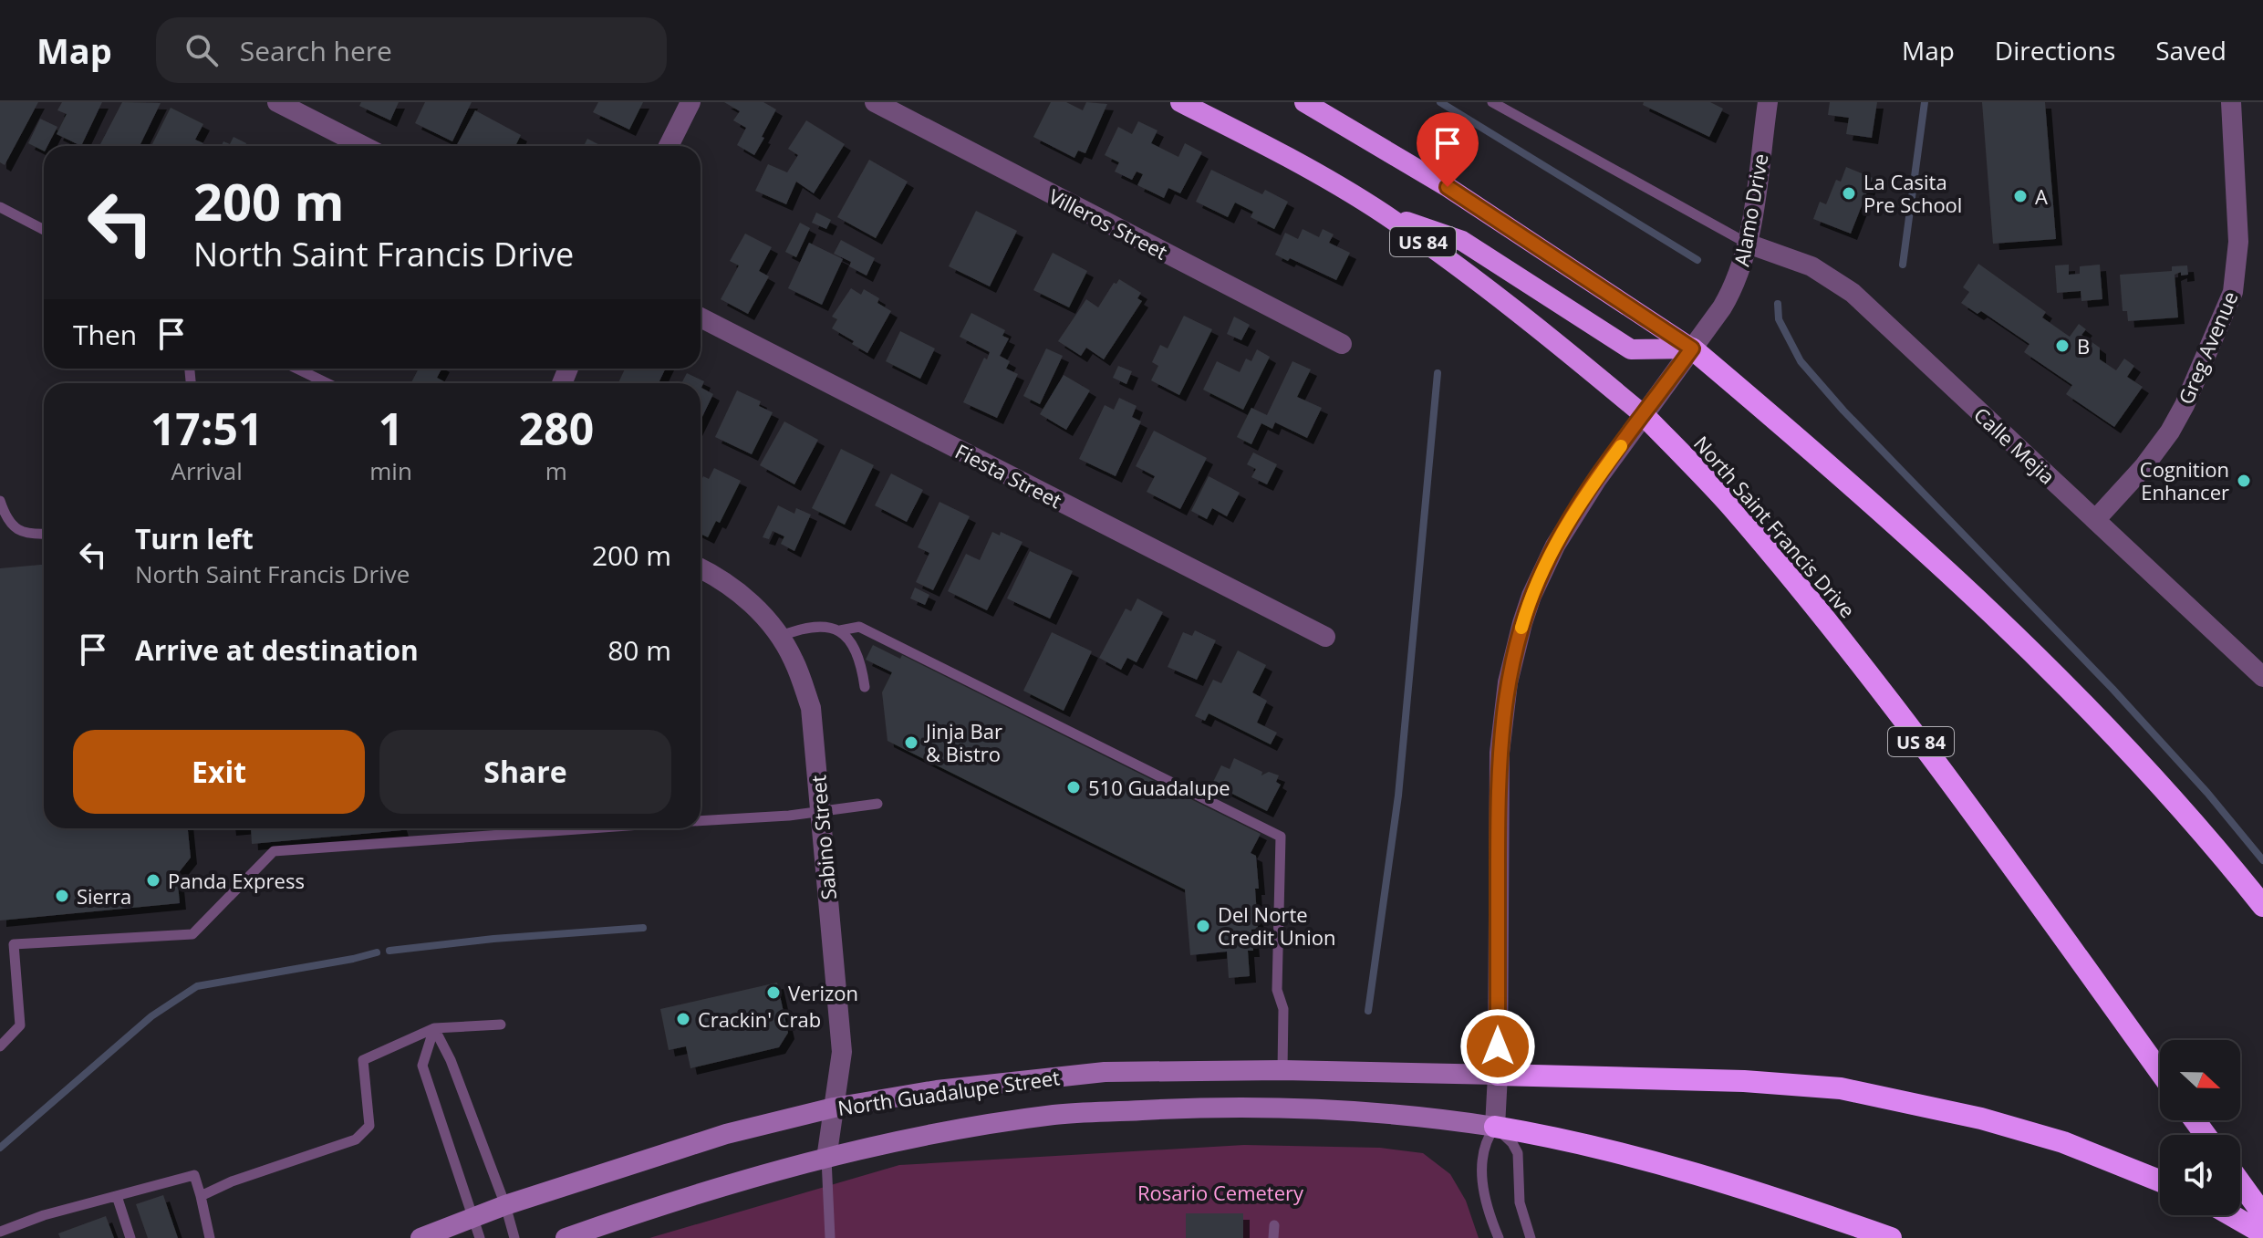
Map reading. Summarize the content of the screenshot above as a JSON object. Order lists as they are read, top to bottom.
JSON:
{
  "streets": {
    "highway": ["US 84", "North Saint Francis Drive"],
    "main road": ["North Guadalupe Street"],
    "street": [
      "Alamo Drive",
      "Villeros Street",
      "Greg Avenue",
      "Calle Mejia",
      "Fiesta Street",
      "Sabino Street"
    ]
  },
  "crossings": [
    ["Alamo Drive", "US 84"],
    ["Alamo Drive", "Calle Mejia"],
    ["Alamo Drive", "North Saint Francis Drive"],
    ["Alamo Drive", "North Guadalupe Street"],
    ["Greg Avenue", "Calle Mejia"],
    ["Sabino Street", "North Guadalupe Street"]
  ],
  "parks": ["Rosario Cemetery"],
  "places": [
    "La Casita Pre School",
    "A",
    "B",
    "Cognition Enhancer",
    "Jinja Bar & Bistro",
    "510 Guadalupe",
    "Panda Express",
    "Sierra",
    "Del Norte Credit Union",
    "Verizon",
    "Crackin' Crab"
  ],
  "north": "right",
  "page": {
    "header": "Map",
    "search": "Search here",
    "nav": ["Map", "Directions", "Saved"],
    "turn": ["200 m", "North Saint Francis Drive"],
    "then": "Then",
    "eta": [
      "17:51",
      "Arrival",
      "1",
      "min",
      "280",
      "m"
    ],
    "list": [
      {
        "name": "Turn left",
        "note": "North Saint Francis Drive",
        "value": "200 m"
      },
      {
        "name": "Arrive at destination",
        "value": "80 m"
      }
    ],
    "buttons": ["Exit", "Share"]
  }
}
